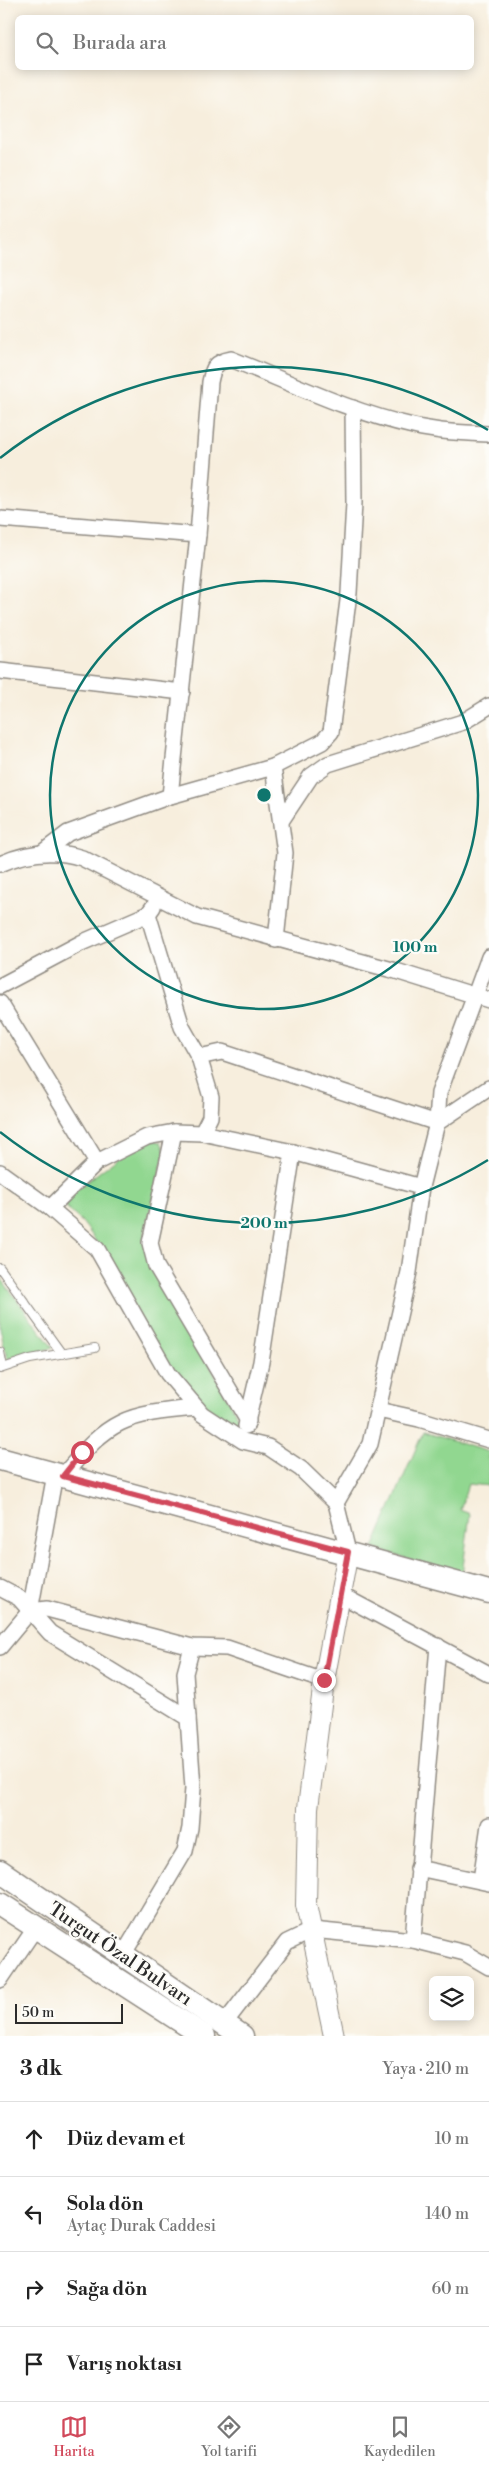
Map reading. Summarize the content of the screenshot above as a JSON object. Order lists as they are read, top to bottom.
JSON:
{
  "streets": {
    "main road": ["Turgut Özal Bulvarı"]
  },
  "scale_bar": "50 m",
  "page": {
    "search": "Burada ara",
    "scale": "50 m",
    "heading": ["3 dk", "Yaya · 210 m"],
    "list": [
      ["Düz devam et", "10 m"],
      ["Sola dön", "Aytaç Durak Caddesi", "140 m"],
      ["Sağa dön", "60 m"],
      "Varış noktası"
    ],
    "nav": ["Harita", "Yol tarifi", "Kaydedilen"]
  },
  "rings": ["100 m", "200 m"]
}
